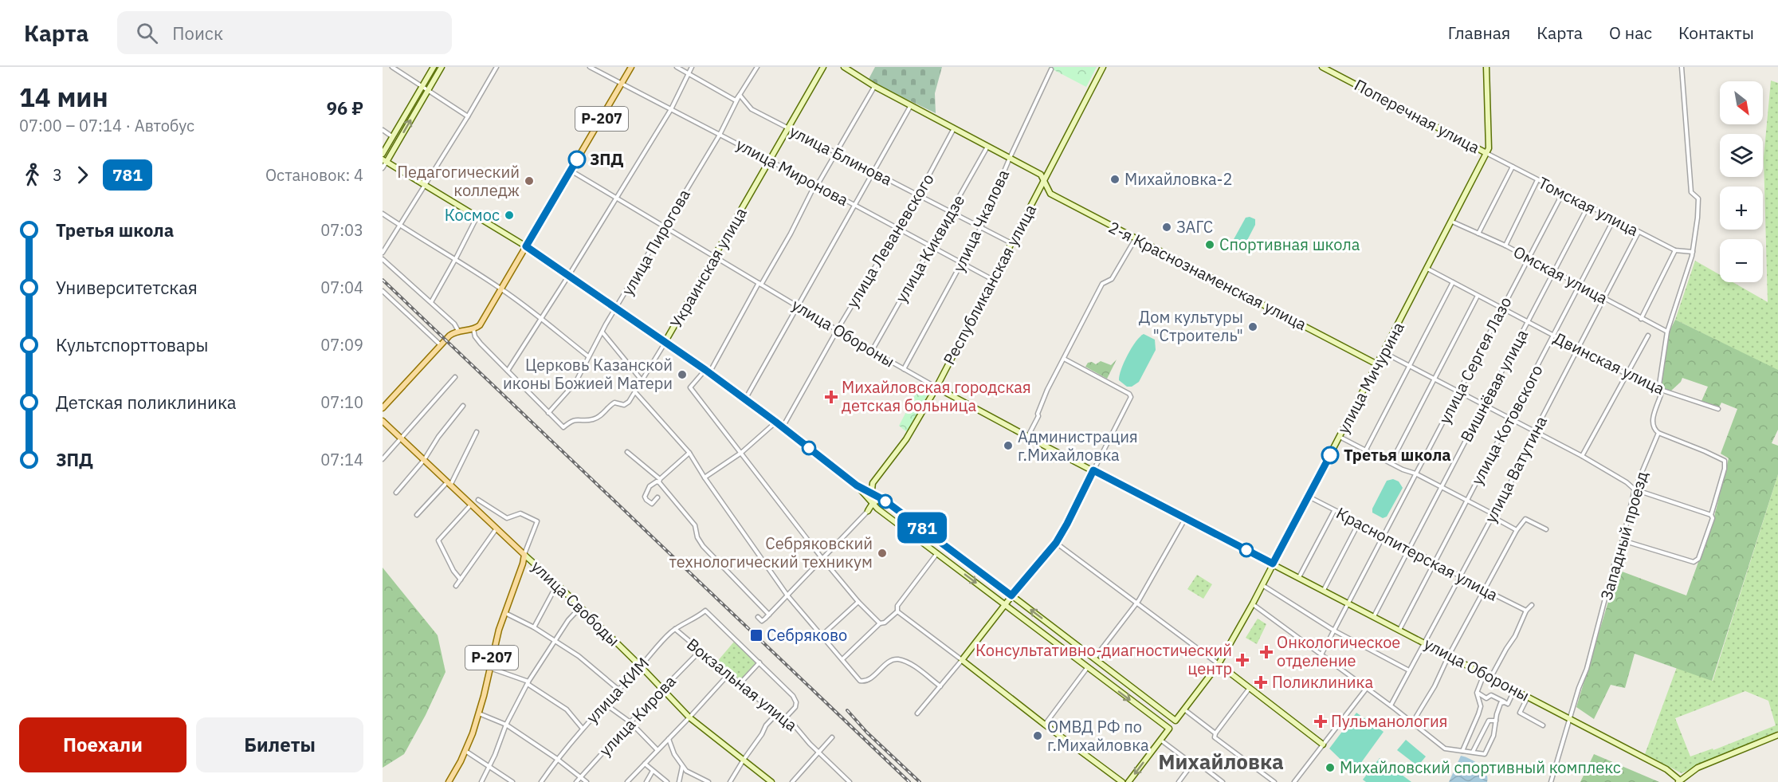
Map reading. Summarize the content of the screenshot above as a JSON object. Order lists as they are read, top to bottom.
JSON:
{
  "streets": {
    "main road": ["Р-207", "улица Свободы"],
    "street": [
      "Поперечная улица",
      "улица Блинова",
      "улица Миронова",
      "Томская улица",
      "улица Чкалова",
      "улица Леваневского",
      "улица Пирогова",
      "улица Киквидзе",
      "Украинская улица",
      "Омская улица",
      "2-я Краснознаменская улица",
      "Республиканская улица",
      "улица Обороны",
      "улица Сергея Лазо",
      "Двинская улица",
      "улица Мичурина",
      "Вишнёвая улица",
      "улица Котовского",
      "улица Ватутина",
      "Западный проезд",
      "Краснопитерская улица",
      "Вокзальная улица",
      "улица КИМ",
      "улица Кирова"
    ]
  },
  "crossings": [
    ["Поперечная улица", "Томская улица"],
    ["Поперечная улица", "улица Мичурина"],
    ["Р-207", "улица Миронова"],
    ["Р-207", "улица Обороны"],
    ["Р-207", "улица Свободы"],
    ["улица Блинова", "улица Чкалова"],
    ["улица Блинова", "улица Леваневского"],
    ["улица Блинова", "улица Пирогова"],
    ["улица Блинова", "улица Киквидзе"],
    ["улица Блинова", "Украинская улица"],
    ["улица Блинова", "Республиканская улица"],
    ["улица Миронова", "улица Чкалова"],
    ["улица Миронова", "улица Леваневского"],
    ["улица Миронова", "улица Пирогова"],
    ["улица Миронова", "улица Киквидзе"],
    ["улица Миронова", "Украинская улица"],
    ["улица Миронова", "Республиканская улица"],
    ["Томская улица", "улица Сергея Лазо"],
    ["Томская улица", "улица Мичурина"],
    ["Томская улица", "Вишнёвая улица"],
    ["Томская улица", "улица Котовского"],
    ["Томская улица", "улица Ватутина"],
    ["улица Чкалова", "улица Обороны"],
    ["улица Леваневского", "улица Обороны"],
    ["улица Пирогова", "улица Обороны"],
    ["улица Киквидзе", "улица Обороны"],
    ["Украинская улица", "улица Обороны"],
    ["Омская улица", "улица Сергея Лазо"],
    ["Омская улица", "улица Мичурина"],
    ["Омская улица", "Вишнёвая улица"],
    ["Омская улица", "улица Котовского"],
    ["Омская улица", "улица Ватутина"],
    ["2-я Краснознаменская улица", "улица Мичурина"],
    ["Республиканская улица", "улица Обороны"],
    ["улица Обороны", "улица Сергея Лазо"],
    ["улица Обороны", "улица Мичурина"],
    ["улица Обороны", "Вишнёвая улица"],
    ["улица Обороны", "улица Котовского"],
    ["улица Обороны", "улица Ватутина"],
    ["улица Обороны", "Западный проезд"],
    ["улица Сергея Лазо", "Двинская улица"],
    ["улица Сергея Лазо", "Краснопитерская улица"],
    ["Двинская улица", "улица Мичурина"],
    ["Двинская улица", "Вишнёвая улица"],
    ["Двинская улица", "улица Котовского"],
    ["Двинская улица", "улица Ватутина"],
    ["улица Мичурина", "Краснопитерская улица"],
    ["Вишнёвая улица", "Краснопитерская улица"],
    ["улица Котовского", "Краснопитерская улица"],
    ["улица Ватутина", "Краснопитерская улица"],
    ["улица Свободы", "улица КИМ"],
    ["улица Свободы", "улица Кирова"],
    ["Вокзальная улица", "улица КИМ"],
    ["Вокзальная улица", "улица Кирова"]
  ],
  "districts": ["Михайловка"],
  "places": {
    "other": [
      "ЗПД",
      "Михайловка-2",
      "Педагогический колледж",
      "Космос",
      "ЗАГС",
      "Спортивная школа",
      "Дом культуры \"Строитель\"",
      "Церковь Казанской иконы Божией Матери",
      "Администрация г.Михайловка",
      "Третья школа",
      "Себряковский технологический техникум",
      "ОМВД РФ по г.Михайловка",
      "Михайловский спортивный комплекс"
    ],
    "health": [
      "Михайловская городская детская больница",
      "Онкологическое отделение",
      "Консультативно-диагностический центр",
      "Поликлиника",
      "Пульманология"
    ],
    "transit": ["Себряково"]
  },
  "lines": ["bus line 781"],
  "north": "bottom right",
  "page": {
    "header": "Карта",
    "search": "Поиск",
    "nav": [
      "Главная",
      "Карта",
      "О нас",
      "Контакты"
    ],
    "heading": ["14 мин", "07:00 – 07:14 · Автобус", "96 ₽"],
    "on_map": "781",
    "map_buttons": ["+", "−"],
    "legs": ["3", "781", "Остановок: 4"],
    "list": [
      {
        "name": "Третья школа",
        "value": "07:03"
      },
      {
        "name": "Университетская",
        "value": "07:04"
      },
      {
        "name": "Культспорттовары",
        "value": "07:09"
      },
      {
        "name": "Детская поликлиника",
        "value": "07:10"
      },
      {
        "name": "ЗПД",
        "value": "07:14"
      }
    ],
    "buttons": ["Поехали", "Билеты"]
  }
}
